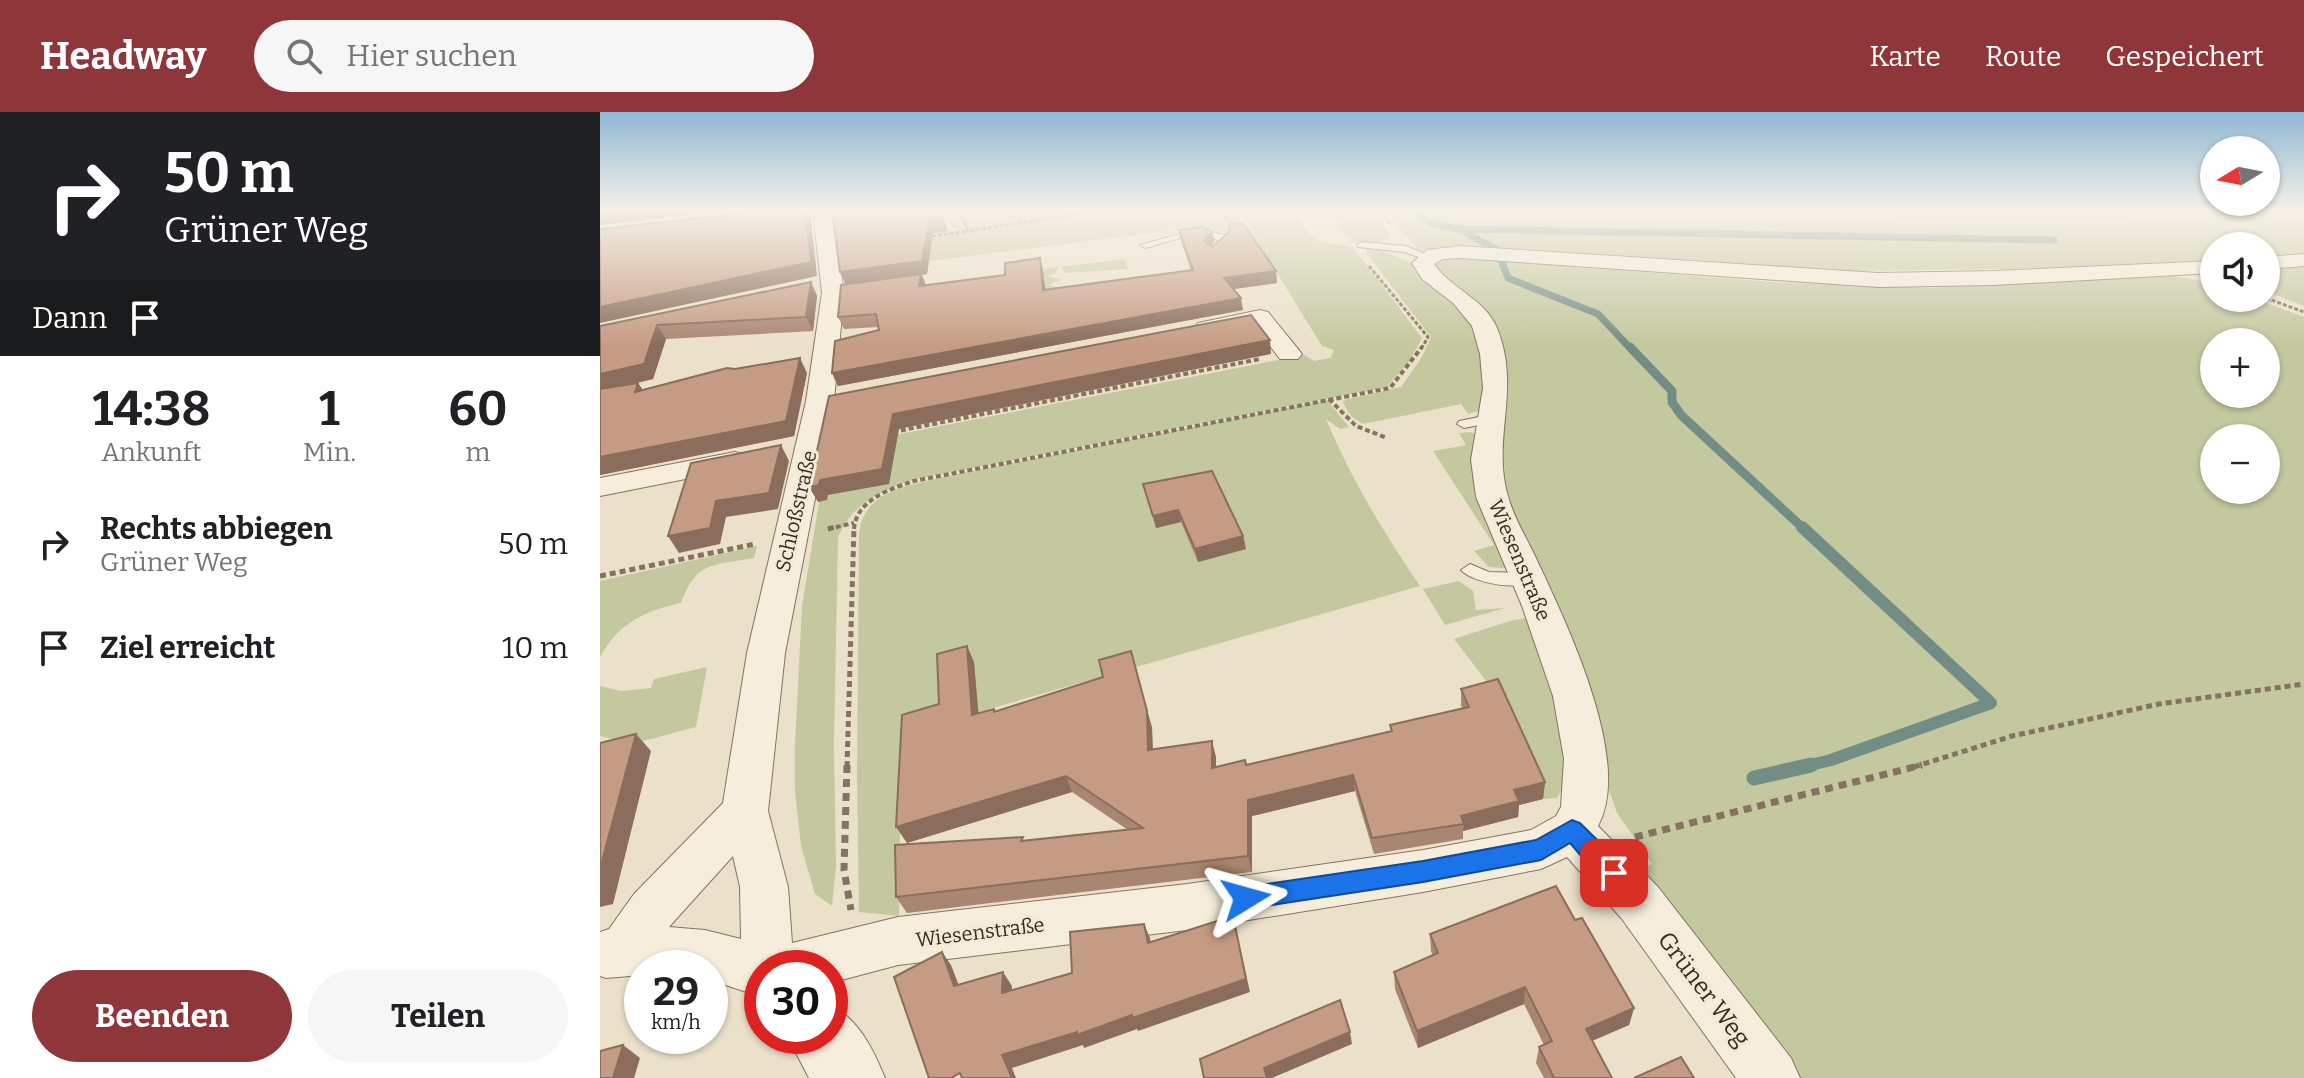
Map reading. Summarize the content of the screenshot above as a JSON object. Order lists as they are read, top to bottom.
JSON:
{
  "streets": {
    "street": ["Schloßstraße", "Wiesenstraße", "Grüner Weg"]
  },
  "crossings": [
    ["Wiesenstraße", "Grüner Weg"]
  ],
  "north": "left",
  "page": {
    "header": "Headway",
    "search": "Hier suchen",
    "nav": ["Karte", "Route", "Gespeichert"],
    "turn": ["50 m", "Grüner Weg"],
    "map_buttons": ["+", "−"],
    "then": "Dann",
    "eta": [
      "14:38",
      "Ankunft",
      "1",
      "Min.",
      "60",
      "m"
    ],
    "list": [
      {
        "name": "Rechts abbiegen",
        "note": "Grüner Weg",
        "value": "50 m"
      },
      {
        "name": "Ziel erreicht",
        "value": "10 m"
      }
    ],
    "speed": "29 km/h",
    "limit": "30",
    "buttons": ["Beenden", "Teilen"]
  }
}
